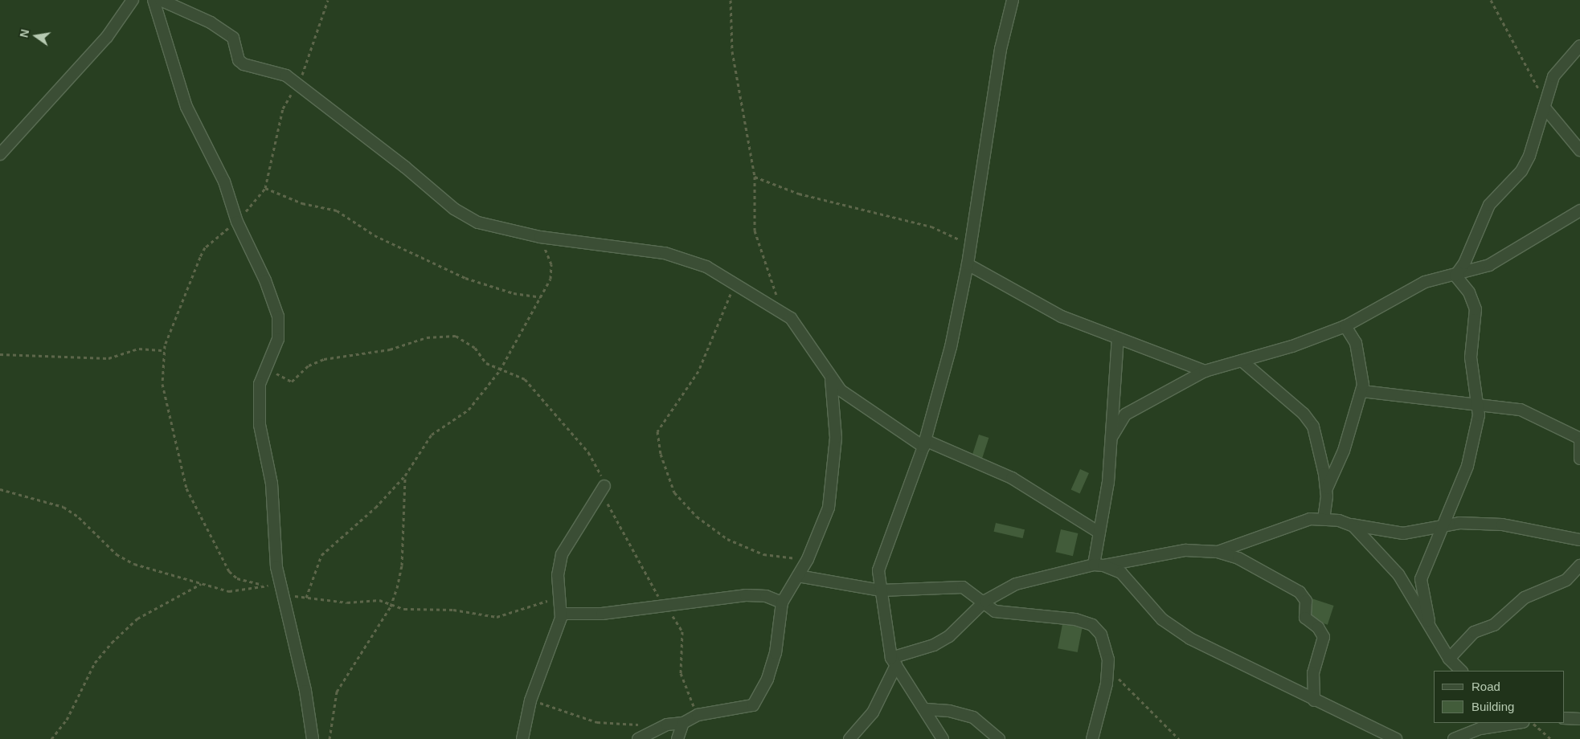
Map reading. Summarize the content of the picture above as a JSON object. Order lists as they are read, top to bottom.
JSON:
{
  "legend": ["Road", "Building"],
  "north": "left"
}
